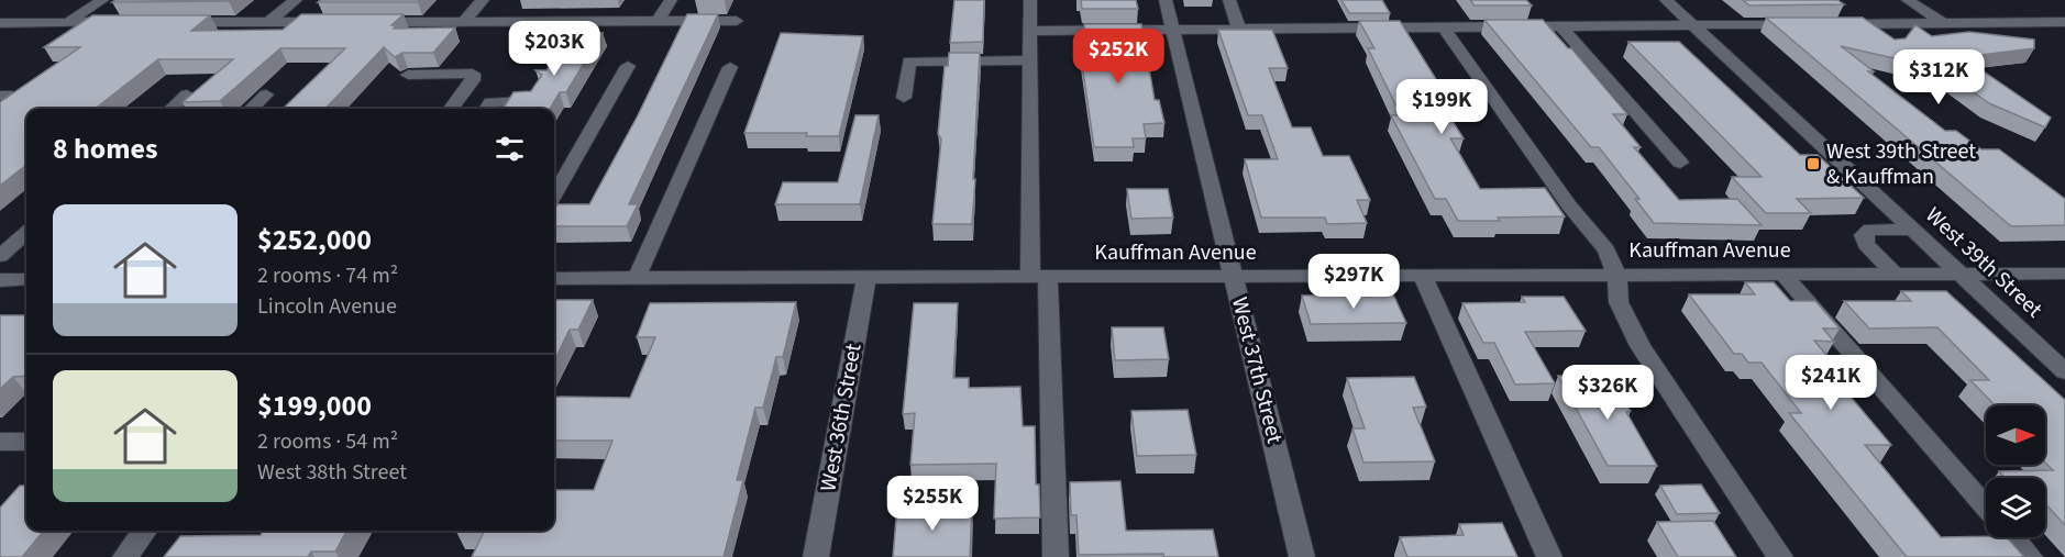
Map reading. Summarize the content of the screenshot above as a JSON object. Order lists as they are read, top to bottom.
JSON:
{
  "streets": {
    "street": [
      "Kauffman Avenue",
      "West 39th Street",
      "West 37th Street",
      "West 36th Street"
    ]
  },
  "crossings": [
    ["Kauffman Avenue", "West 39th Street"],
    ["Kauffman Avenue", "West 37th Street"],
    ["Kauffman Avenue", "West 36th Street"]
  ],
  "places": {
    "transit": ["West 39th Street & Kauffman"]
  },
  "north": "right",
  "page": {
    "price": [
      "$203K",
      "$252K",
      "$312K",
      "$199K",
      "$297K",
      "$241K",
      "$326K",
      "$255K"
    ],
    "heading": "8 homes",
    "list": [
      {
        "name": "$252,000",
        "note": "2 rooms · 74 m² · Lincoln Avenue"
      },
      {
        "name": "$199,000",
        "note": "2 rooms · 54 m² · West 38th Street"
      }
    ]
  }
}
